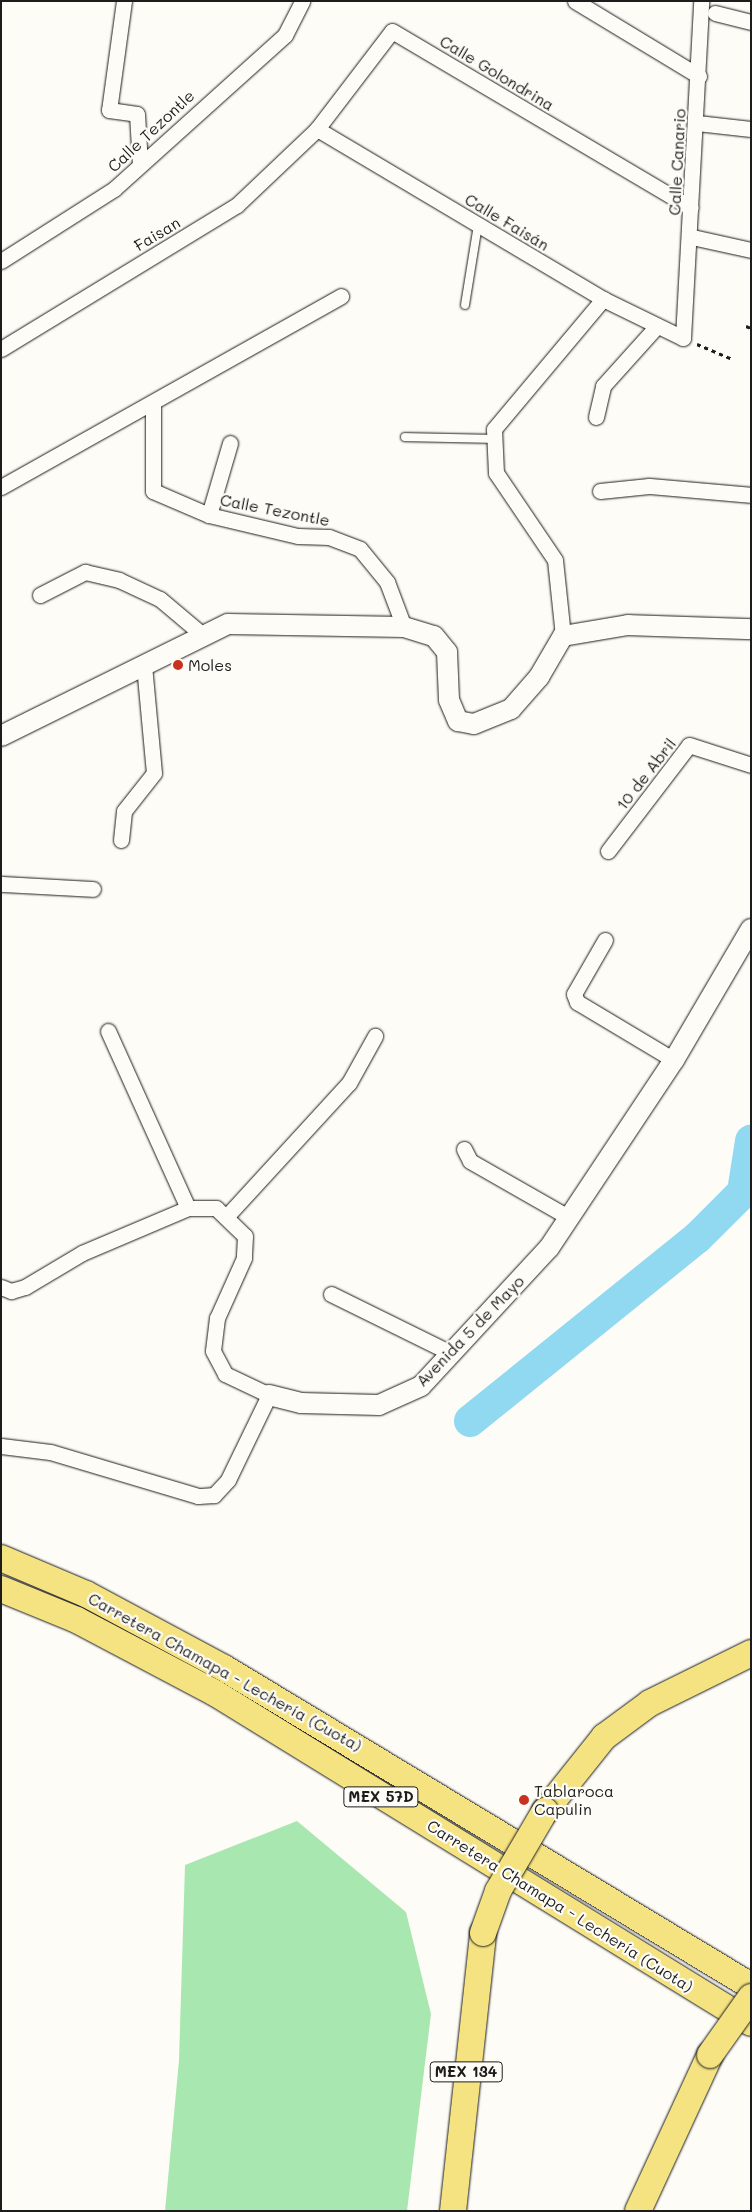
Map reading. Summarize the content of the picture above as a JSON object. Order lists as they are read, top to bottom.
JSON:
{
  "streets": {
    "highway": ["Carretera Chamapa - Lechería (Cuota)", "MEX 57D", "MEX 134"],
    "street": [
      "Calle Golondrina",
      "Calle Tezontle",
      "Calle Canario",
      "Calle Faisán",
      "Faisan",
      "10 de Abril",
      "Avenida 5 de Mayo"
    ]
  },
  "crossings": [
    ["Calle Golondrina", "Calle Canario"],
    ["Calle Golondrina", "Calle Faisán"],
    ["Calle Golondrina", "Faisan"],
    ["Calle Canario", "Calle Faisán"],
    ["Calle Faisán", "Faisan"]
  ],
  "places": ["Moles", "Tablaroca Capulin"]
}
